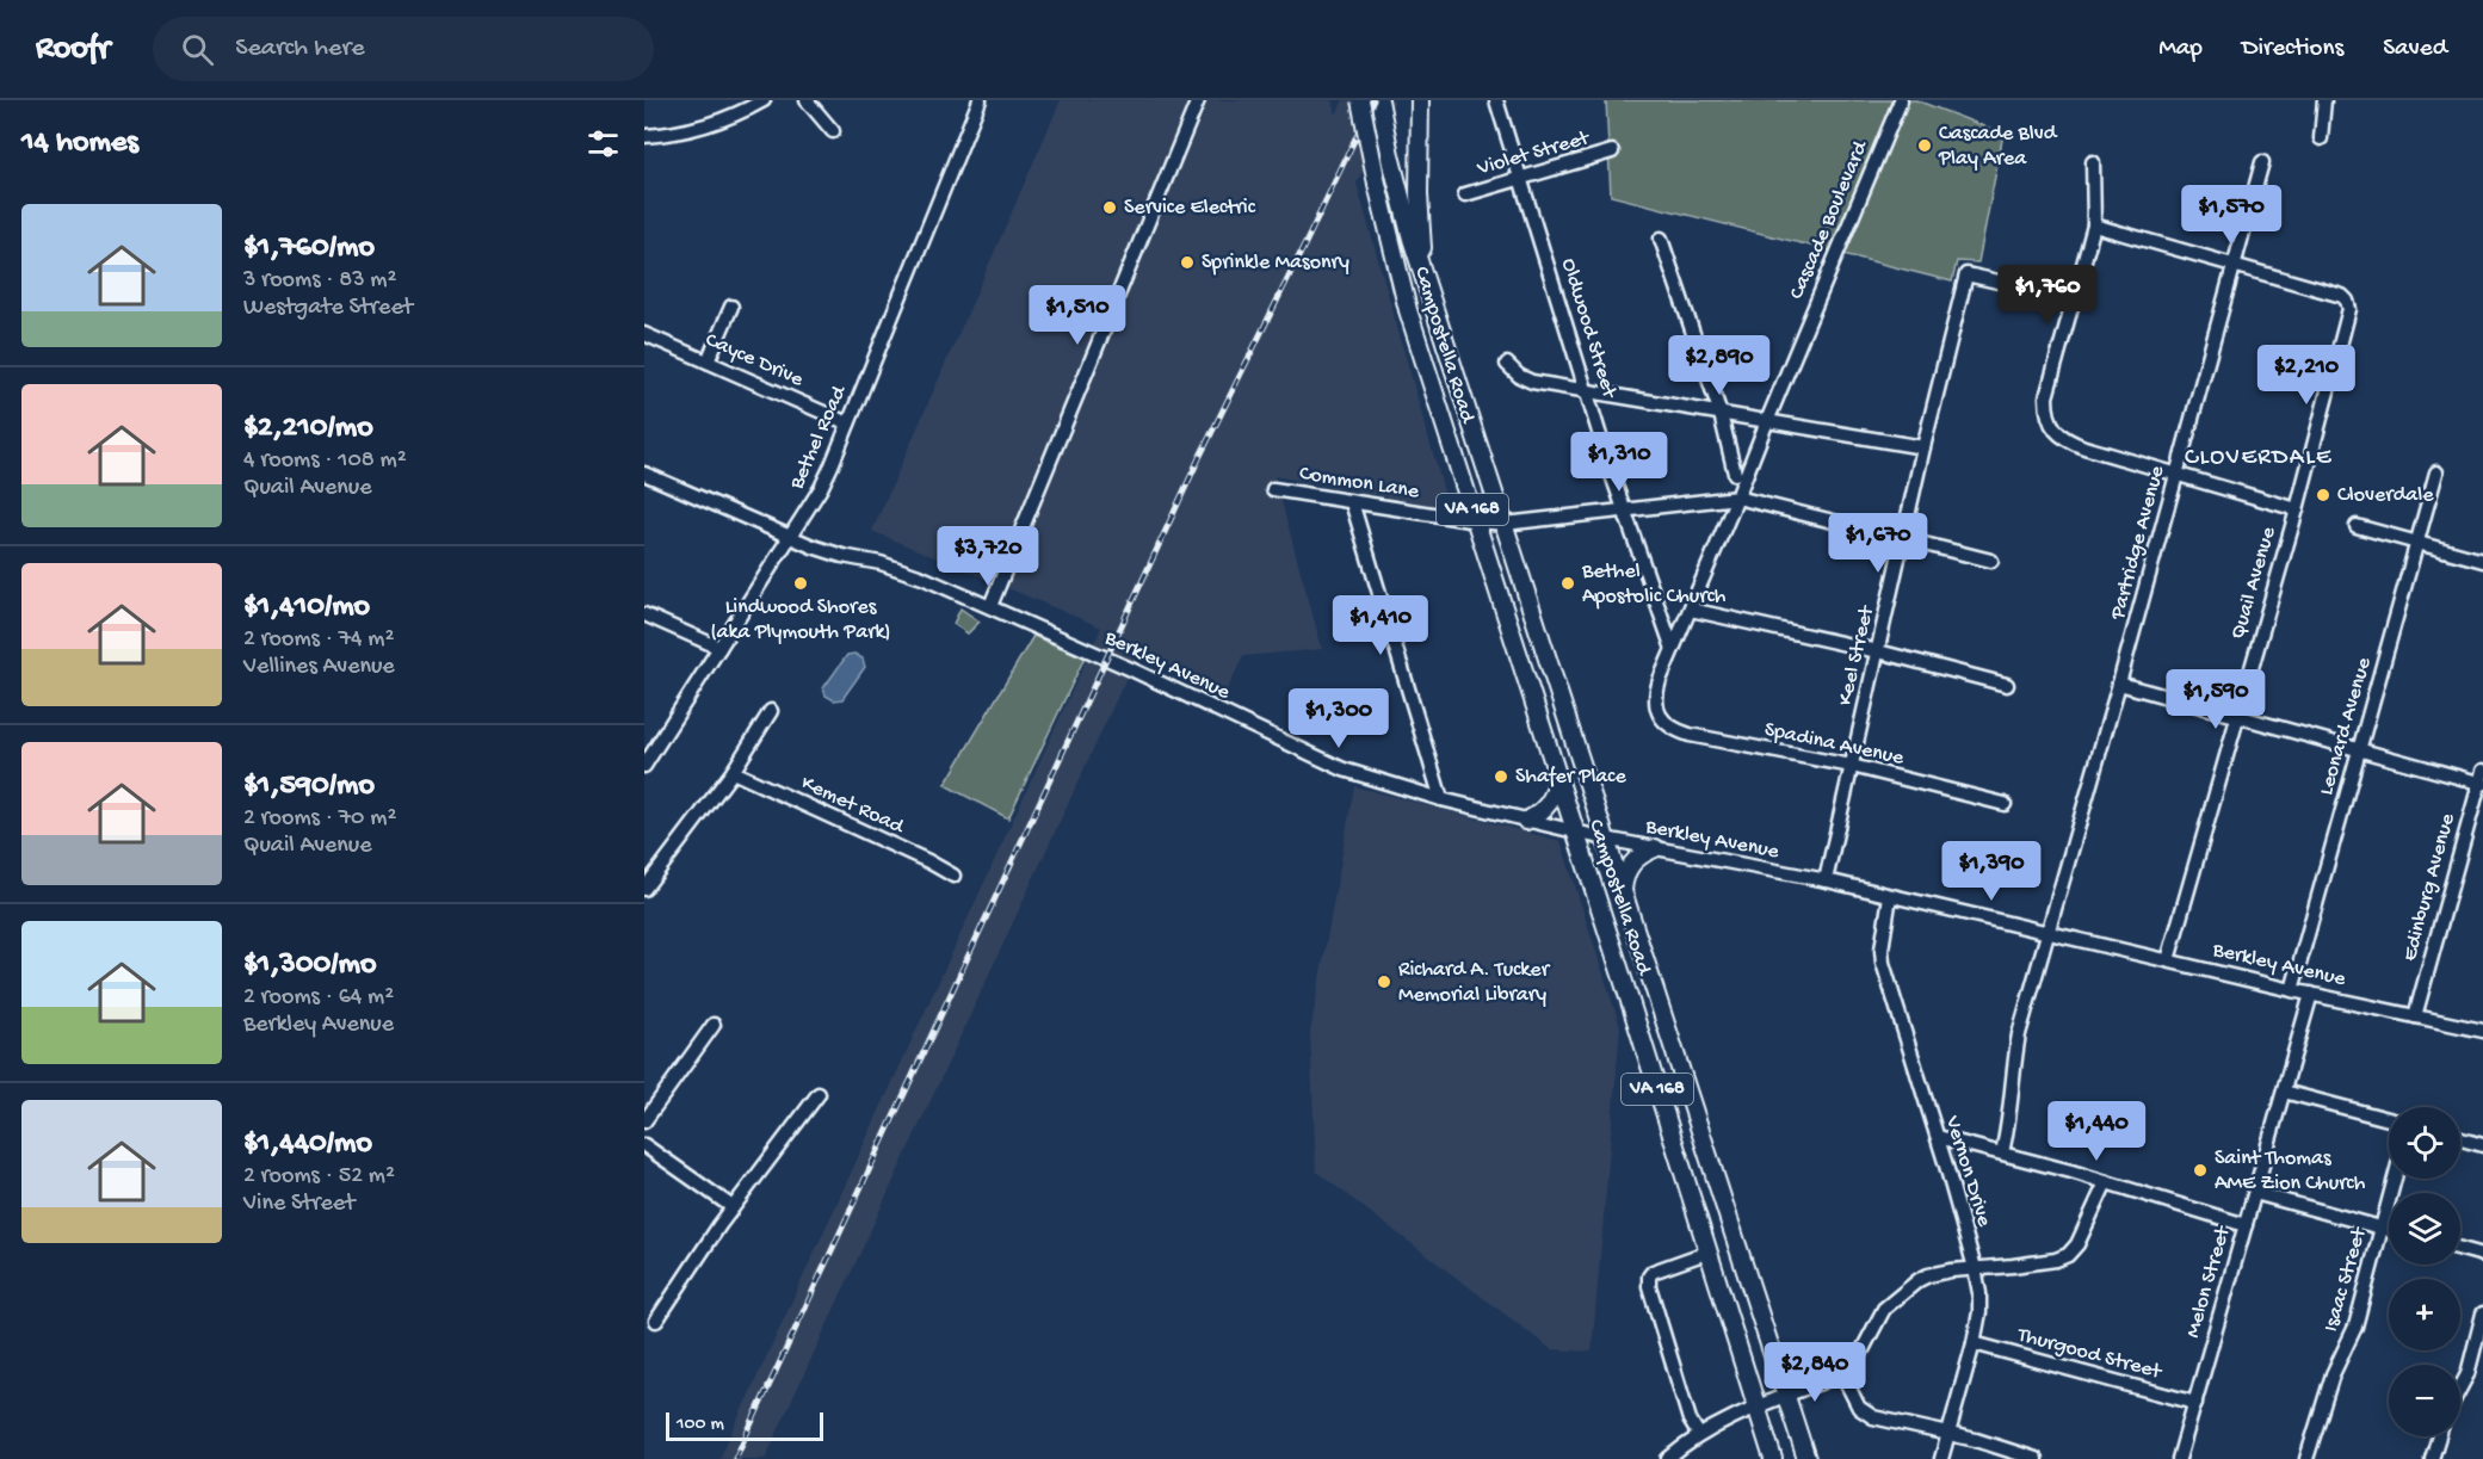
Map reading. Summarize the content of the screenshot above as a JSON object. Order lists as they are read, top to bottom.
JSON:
{
  "streets": {
    "main road": ["Campostella Road", "VA 168"],
    "street": [
      "Violet Street",
      "Cascade Boulevard",
      "Oldwood Street",
      "Cayce Drive",
      "Bethel Road",
      "Common Lane",
      "Partridge Avenue",
      "Quail Avenue",
      "Keel Street",
      "Berkley Avenue",
      "Leonard Avenue",
      "Spadina Avenue",
      "Kemet Road",
      "Edinburg Avenue",
      "Vernon Drive",
      "Isaac Street",
      "Melon Street",
      "Thurgood Street"
    ]
  },
  "crossings": [
    ["Violet Street", "Oldwood Street"],
    ["Cascade Boulevard", "Oldwood Street"],
    ["Cascade Boulevard", "Common Lane"],
    ["Cascade Boulevard", "Spadina Avenue"],
    ["Oldwood Street", "Common Lane"],
    ["Campostella Road", "Common Lane"],
    ["Campostella Road", "VA 168"],
    ["Campostella Road", "Berkley Avenue"],
    ["Cayce Drive", "Bethel Road"],
    ["Bethel Road", "Berkley Avenue"],
    ["Common Lane", "Keel Street"],
    ["Partridge Avenue", "Quail Avenue"],
    ["Partridge Avenue", "Berkley Avenue"],
    ["Quail Avenue", "Berkley Avenue"],
    ["Keel Street", "Berkley Avenue"],
    ["Keel Street", "Spadina Avenue"],
    ["Berkley Avenue", "Leonard Avenue"],
    ["Berkley Avenue", "Edinburg Avenue"],
    ["Berkley Avenue", "Vernon Drive"],
    ["Berkley Avenue", "Melon Street"],
    ["Vernon Drive", "Thurgood Street"],
    ["Melon Street", "Thurgood Street"]
  ],
  "districts": ["CLOVERDALE"],
  "places": [
    "Cascade Blvd Play Area",
    "Service Electric",
    "Sprinkle Masonry",
    "Cloverdale",
    "Lindwood Shores (aka Plymouth Park)",
    "Bethel Apostolic Church",
    "Shafer Place",
    "Richard A. Tucker Memorial Library",
    "Saint Thomas AME Zion Church"
  ],
  "scale_bar": "100 m",
  "page": {
    "header": "Roofr",
    "search": "Search here",
    "nav": ["Map", "Directions", "Saved"],
    "heading": "14 homes",
    "price": [
      "$1,570",
      "$1,760",
      "$1,510",
      "$2,890",
      "$2,210",
      "$1,310",
      "$1,670",
      "$3,720",
      "$1,410",
      "$1,590",
      "$1,300",
      "$1,390",
      "$1,440",
      "$2,840"
    ],
    "list": [
      {
        "name": "$1,760/mo",
        "note": "3 rooms · 83 m² · Westgate Street"
      },
      {
        "name": "$2,210/mo",
        "note": "4 rooms · 108 m² · Quail Avenue"
      },
      {
        "name": "$1,410/mo",
        "note": "2 rooms · 74 m² · Vellines Avenue"
      },
      {
        "name": "$1,590/mo",
        "note": "2 rooms · 70 m² · Quail Avenue"
      },
      {
        "name": "$1,300/mo",
        "note": "2 rooms · 64 m² · Berkley Avenue"
      },
      {
        "name": "$1,440/mo",
        "note": "2 rooms · 52 m² · Vine Street"
      }
    ],
    "map_buttons": ["+", "−"],
    "scale": "100 m"
  }
}
